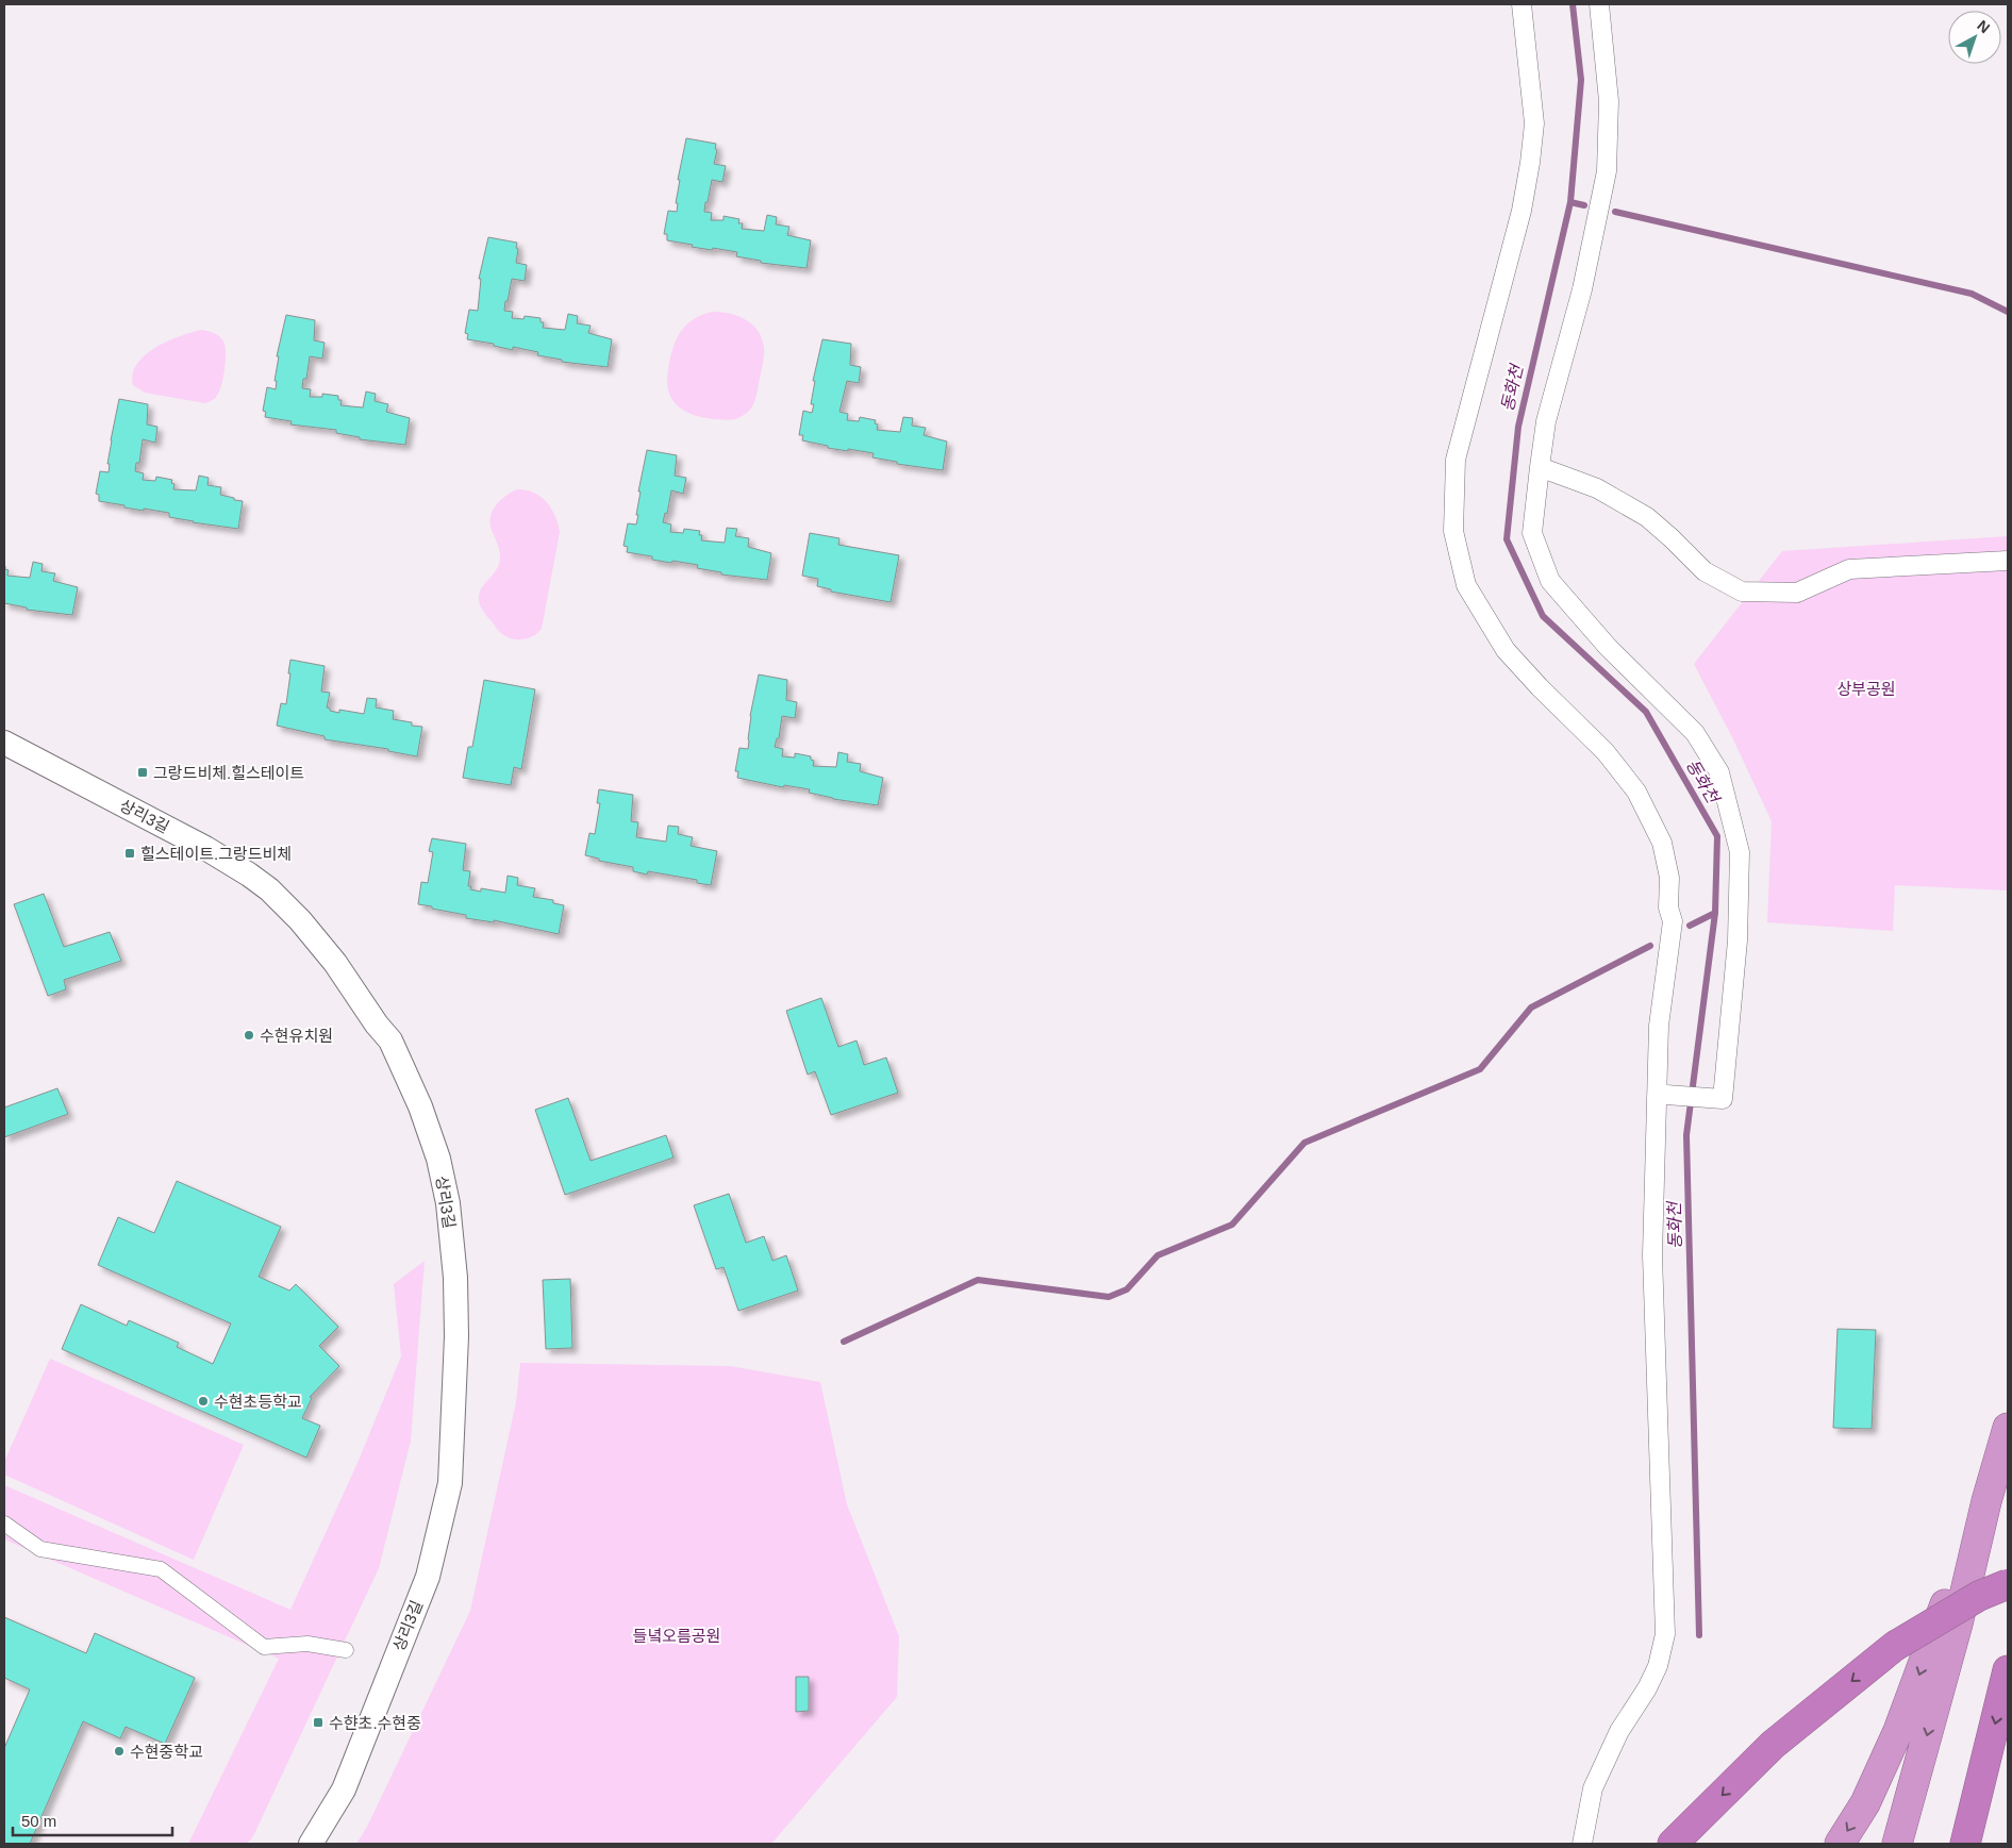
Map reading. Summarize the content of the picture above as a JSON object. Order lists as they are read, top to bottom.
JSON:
{
  "streets": {
    "street": ["상리3길"]
  },
  "water": ["동화천"],
  "parks": ["상부공원", "들녘오름공원"],
  "places": {
    "transit": ["그랑드비체.힐스테이트", "힐스테이트.그랑드비체", "수햔초.수현중"],
    "other": ["수현유치원", "수현초등학교", "수현중학교"]
  },
  "scale_bar": "50 m",
  "north": "top right"
}
